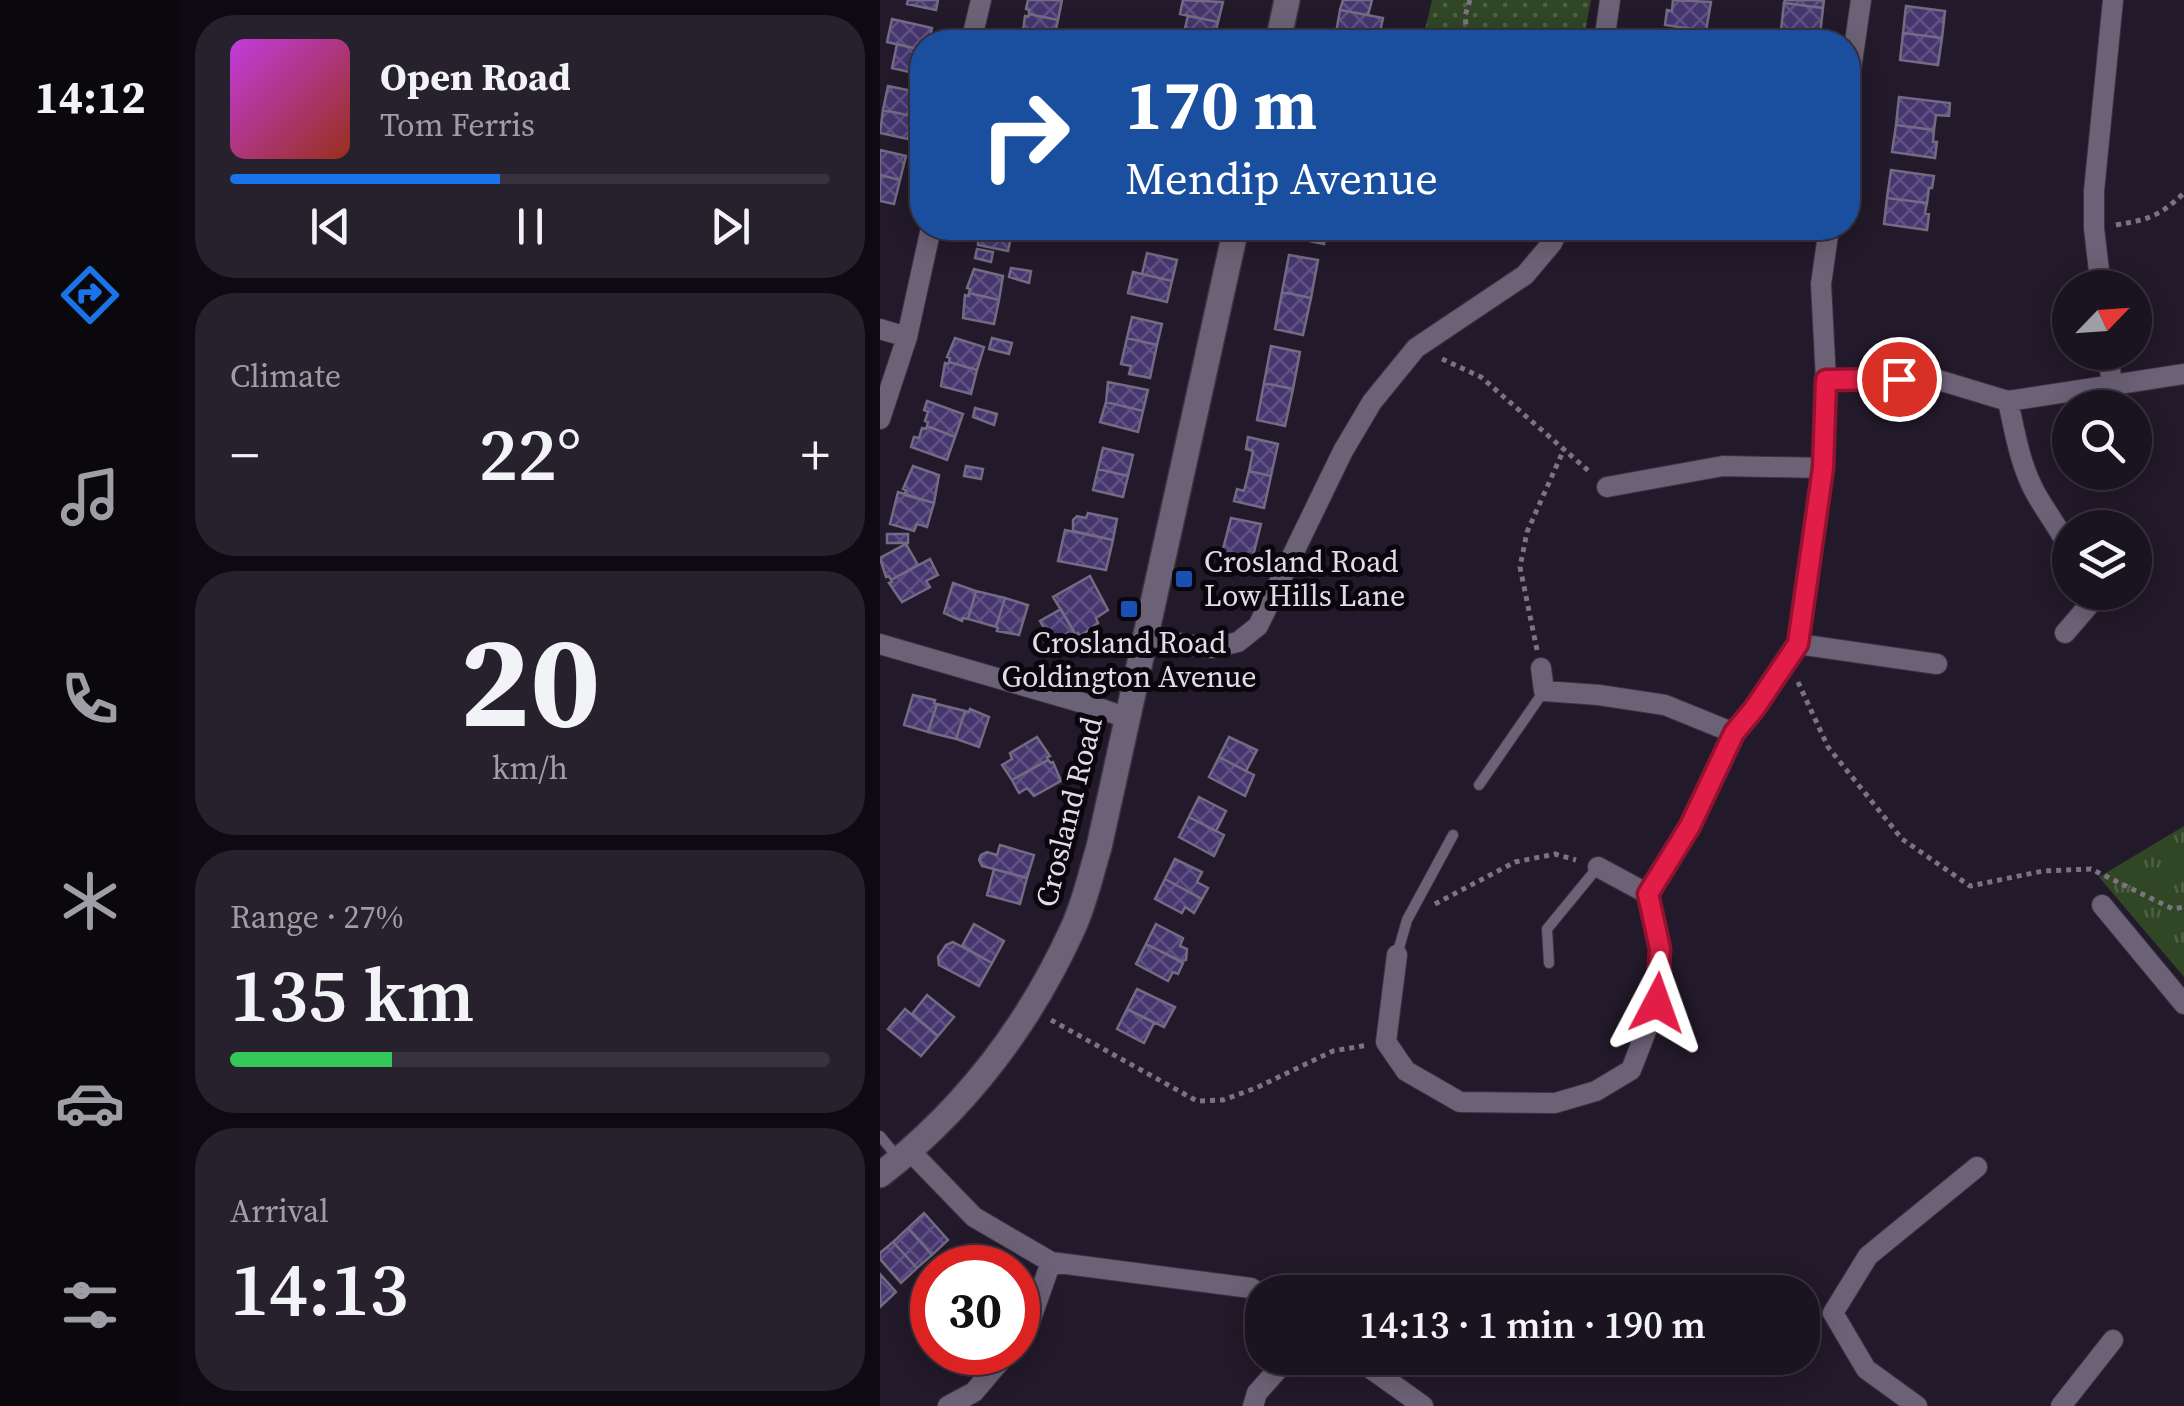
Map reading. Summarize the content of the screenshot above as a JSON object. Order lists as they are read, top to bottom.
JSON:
{
  "streets": {
    "street": ["Crosland Road"]
  },
  "places": {
    "transit": ["Crosland Road Low Hills Lane", "Crosland Road Goldington Avenue"]
  },
  "north": "top right",
  "page": {
    "tabs": "14:12",
    "turn": ["170 m", "Mendip Avenue"],
    "song": ["Open Road", "Tom Ferris"],
    "tile": [
      "Climate",
      ["20", "km/h"],
      ["Range · 27%", "135 km"],
      ["Arrival", "14:13"]
    ],
    "heat": ["−", "22°", "+"],
    "limit": "30",
    "trip": "14:13 · 1 min · 190 m"
  }
}
